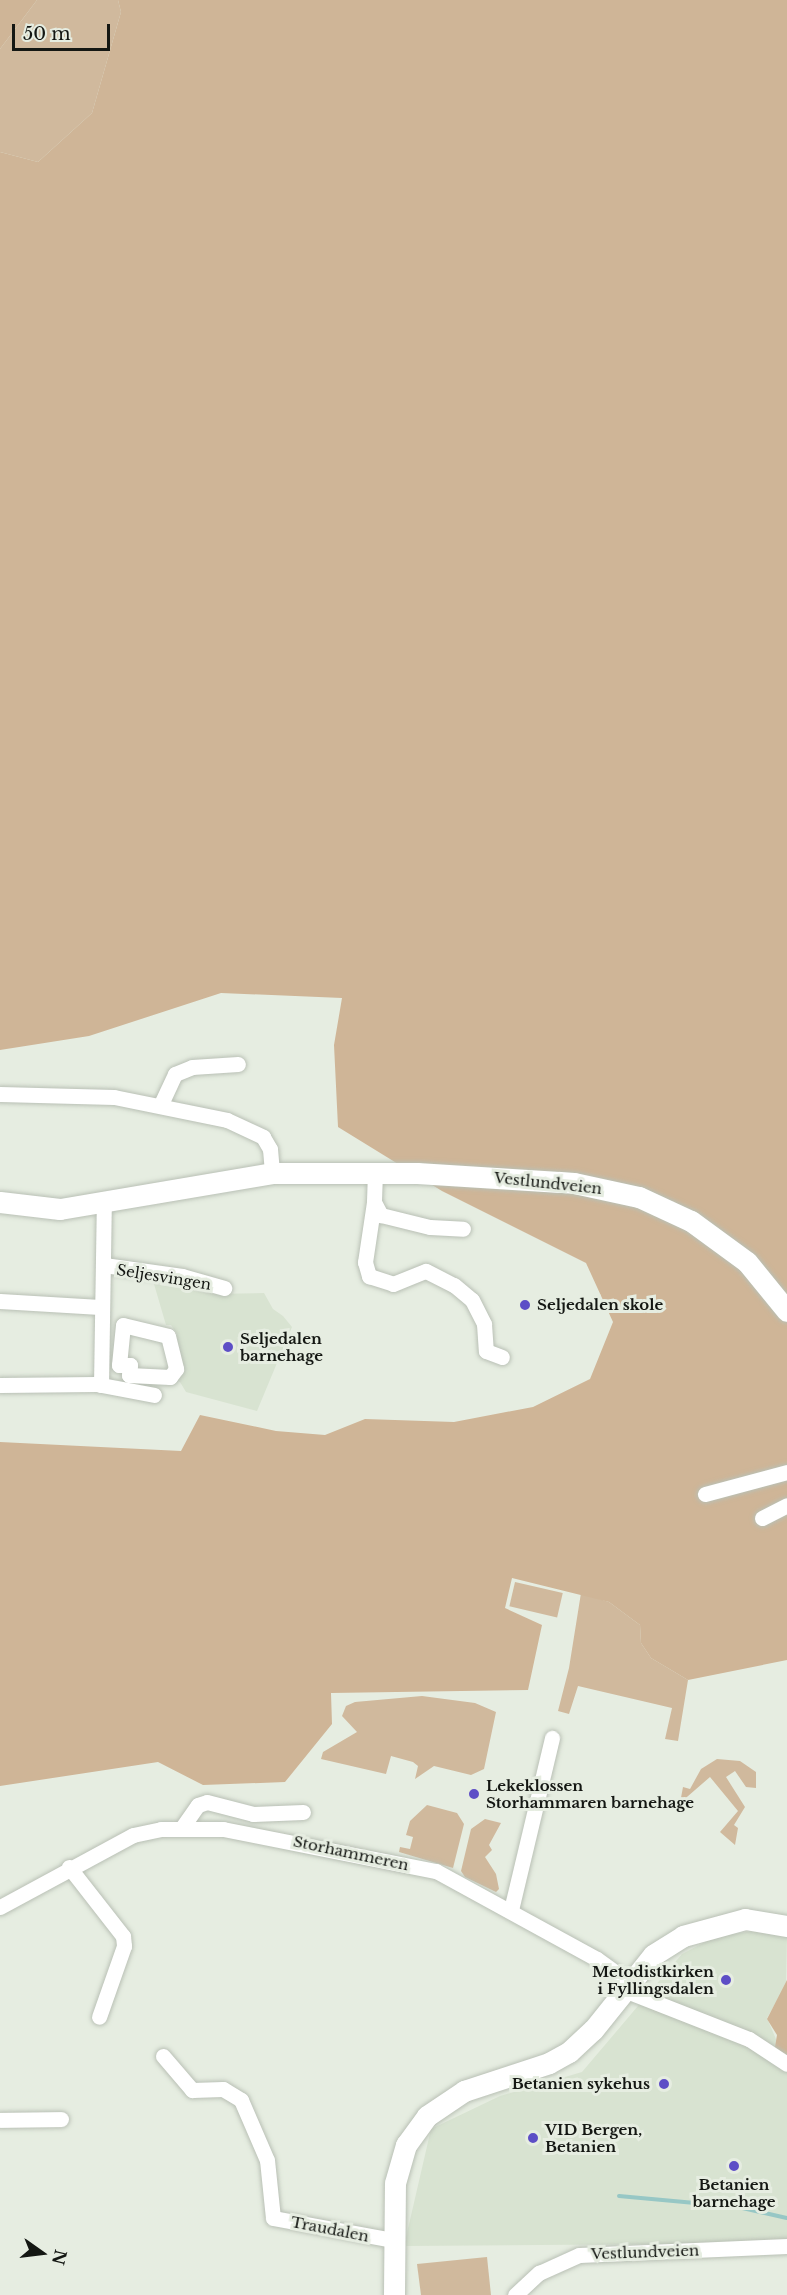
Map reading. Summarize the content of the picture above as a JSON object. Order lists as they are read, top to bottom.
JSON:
{
  "streets": {
    "main road": ["Vestlundveien"],
    "street": ["Seljesvingen", "Storhammeren", "Traudalen"]
  },
  "crossings": [
    ["Vestlundveien", "Seljesvingen"]
  ],
  "places": [
    "Seljedalen skole",
    "Seljedalen barnehage",
    "Lekeklossen Storhammaren barnehage",
    "Metodistkirken i Fyllingsdalen",
    "Betanien sykehus",
    "VID Bergen, Betanien",
    "Betanien barnehage"
  ],
  "scale_bar": "50 m",
  "north": "right"
}
